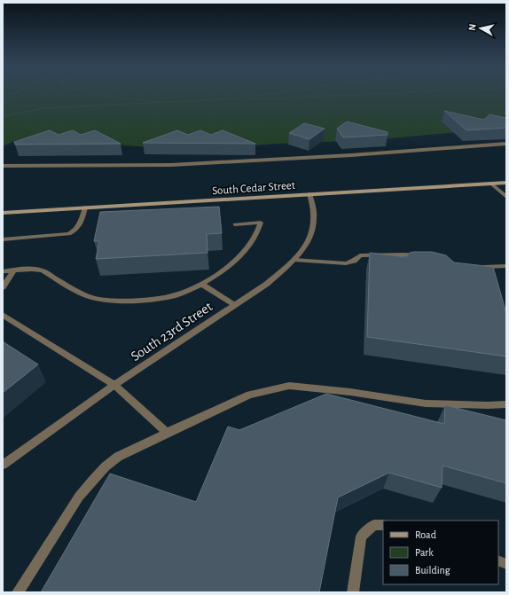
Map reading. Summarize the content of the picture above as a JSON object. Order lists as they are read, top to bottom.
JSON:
{
  "streets": {
    "main road": ["South Cedar Street"],
    "street": ["South 23rd Street"]
  },
  "crossings": [
    ["South Cedar Street", "South 23rd Street"]
  ],
  "legend": ["Road", "Park", "Building"],
  "north": "left"
}
